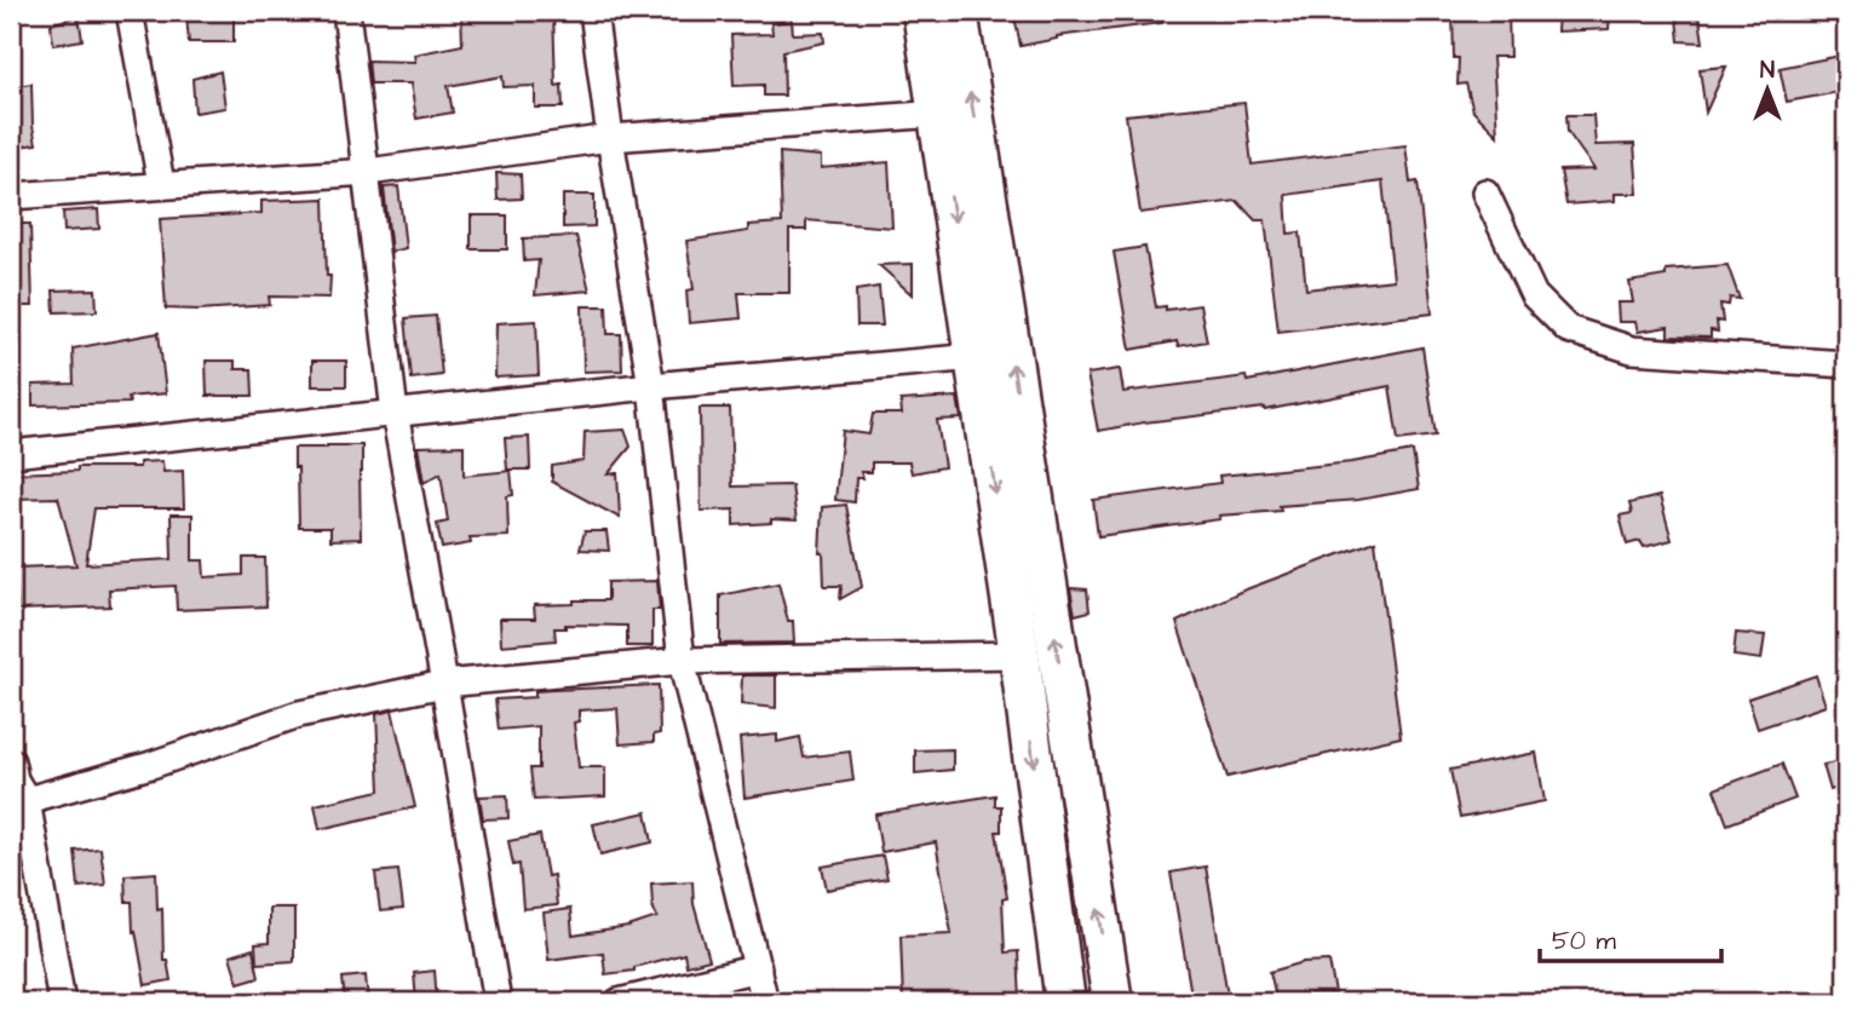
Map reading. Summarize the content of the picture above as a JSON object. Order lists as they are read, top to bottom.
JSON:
{
  "scale_bar": "50 m",
  "north": "top"
}
